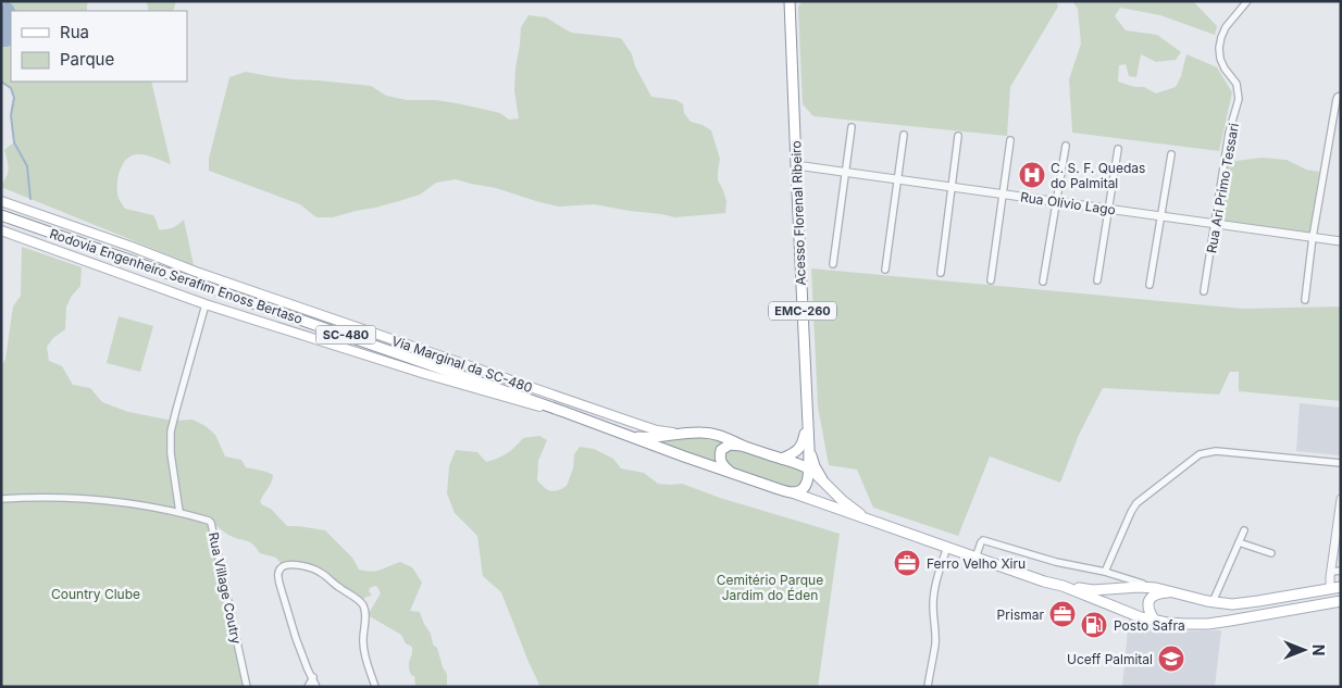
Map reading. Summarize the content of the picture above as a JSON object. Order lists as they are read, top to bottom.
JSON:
{
  "streets": {
    "main road": [
      "Acesso Florenal Ribeiro",
      "Rodovia Engenheiro Serafim Enoss Bertaso",
      "EMC-260",
      "SC-480",
      "Via Marginal da SC-480"
    ],
    "street": ["Rua Ari Primo Tessari", "Rua Olívio Lago", "Rua Village Coutry"]
  },
  "crossings": [
    ["Rua Ari Primo Tessari", "Rua Olívio Lago"],
    ["Rua Olívio Lago", "Acesso Florenal Ribeiro"],
    ["Acesso Florenal Ribeiro", "Rodovia Engenheiro Serafim Enoss Bertaso"],
    ["Acesso Florenal Ribeiro", "SC-480"],
    ["Rodovia Engenheiro Serafim Enoss Bertaso", "SC-480"],
    ["Rodovia Engenheiro Serafim Enoss Bertaso", "Via Marginal da SC-480"]
  ],
  "parks": ["Cemitério Parque Jardim do Éden", "Country Clube"],
  "places": {
    "hospital": ["C. S. F. Quedas do Palmital"],
    "office": ["Ferro Velho Xiru", "Prismar"],
    "fuel station": ["Posto Safra"],
    "school or university": ["Uceff Palmital"]
  },
  "legend": ["Rua", "Parque"],
  "north": "right"
}
